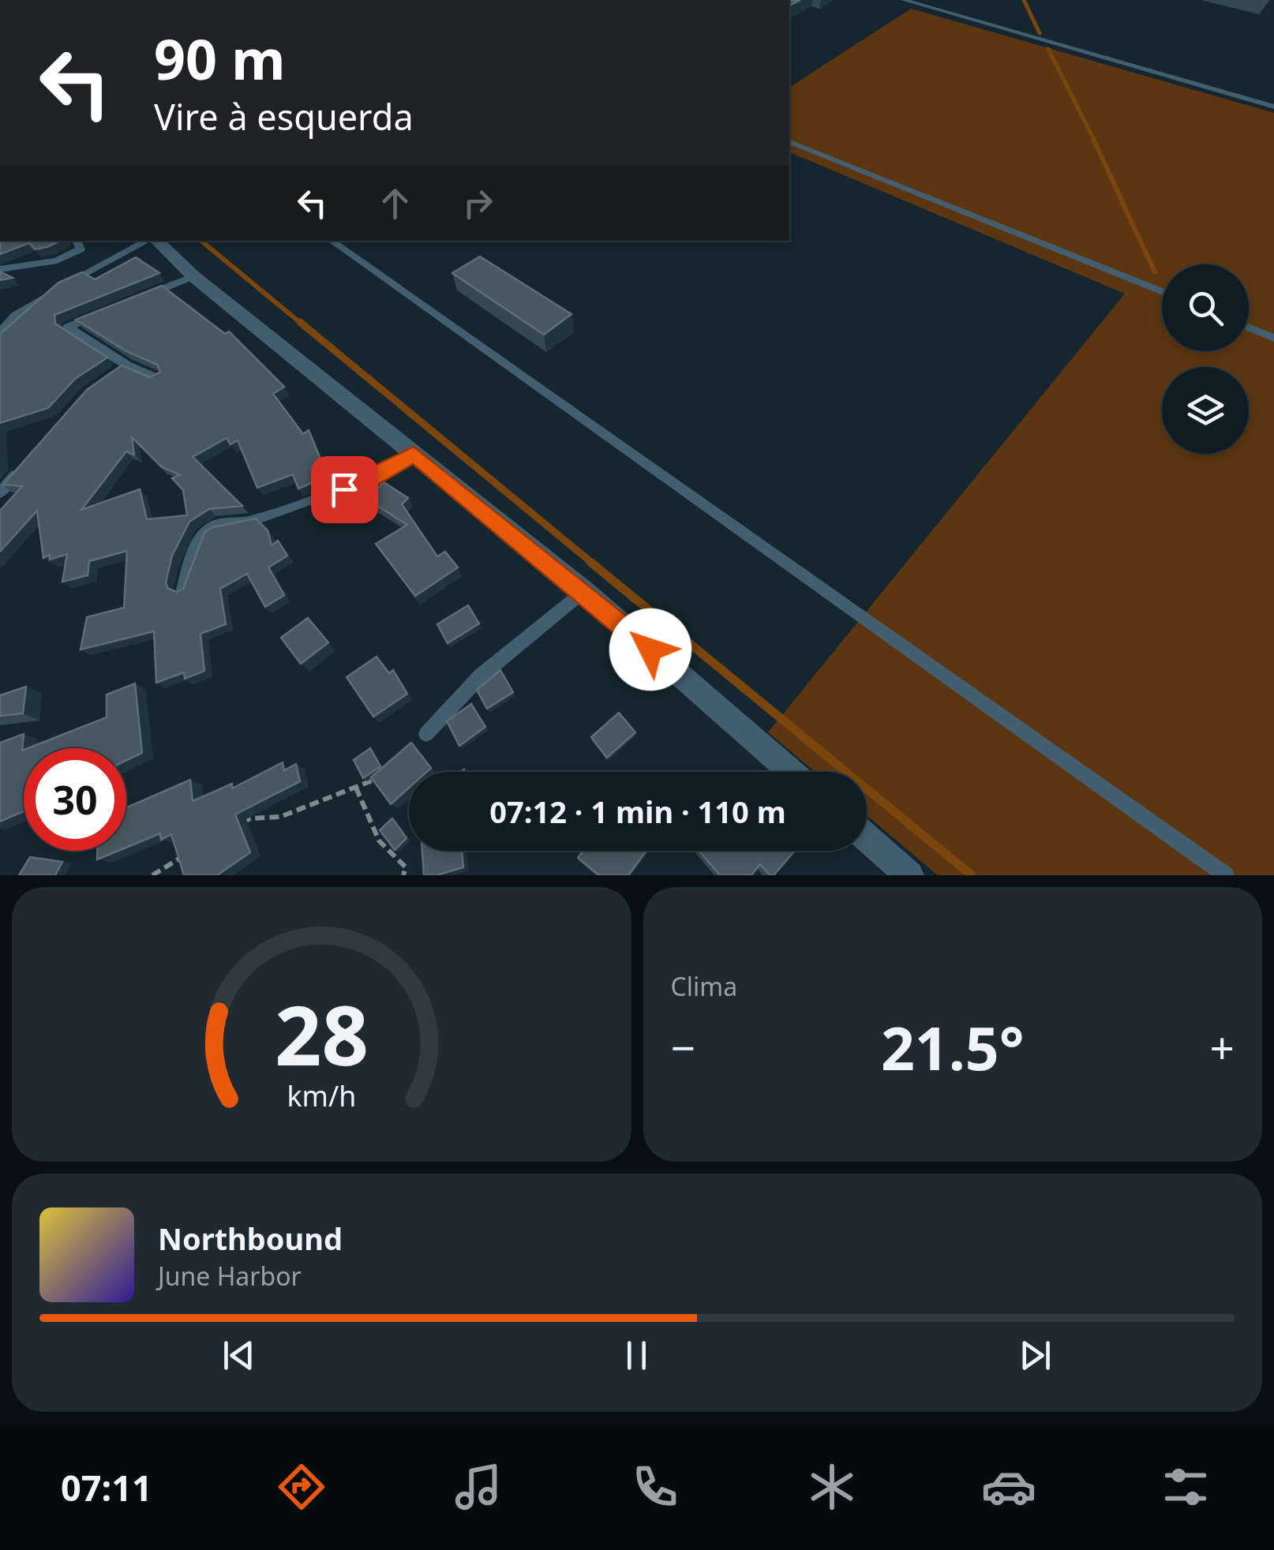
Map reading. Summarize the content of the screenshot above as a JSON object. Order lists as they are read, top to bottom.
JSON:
{
  "page": {
    "turn": ["90 m", "Vire à esquerda"],
    "limit": "30",
    "trip": "07:12 · 1 min · 110 m",
    "tile": "Clima",
    "heat": ["−", "21.5°", "+"],
    "song": ["Northbound", "June Harbor"],
    "tabs": "07:11",
    "gauge": ["28", "km/h"]
  }
}
